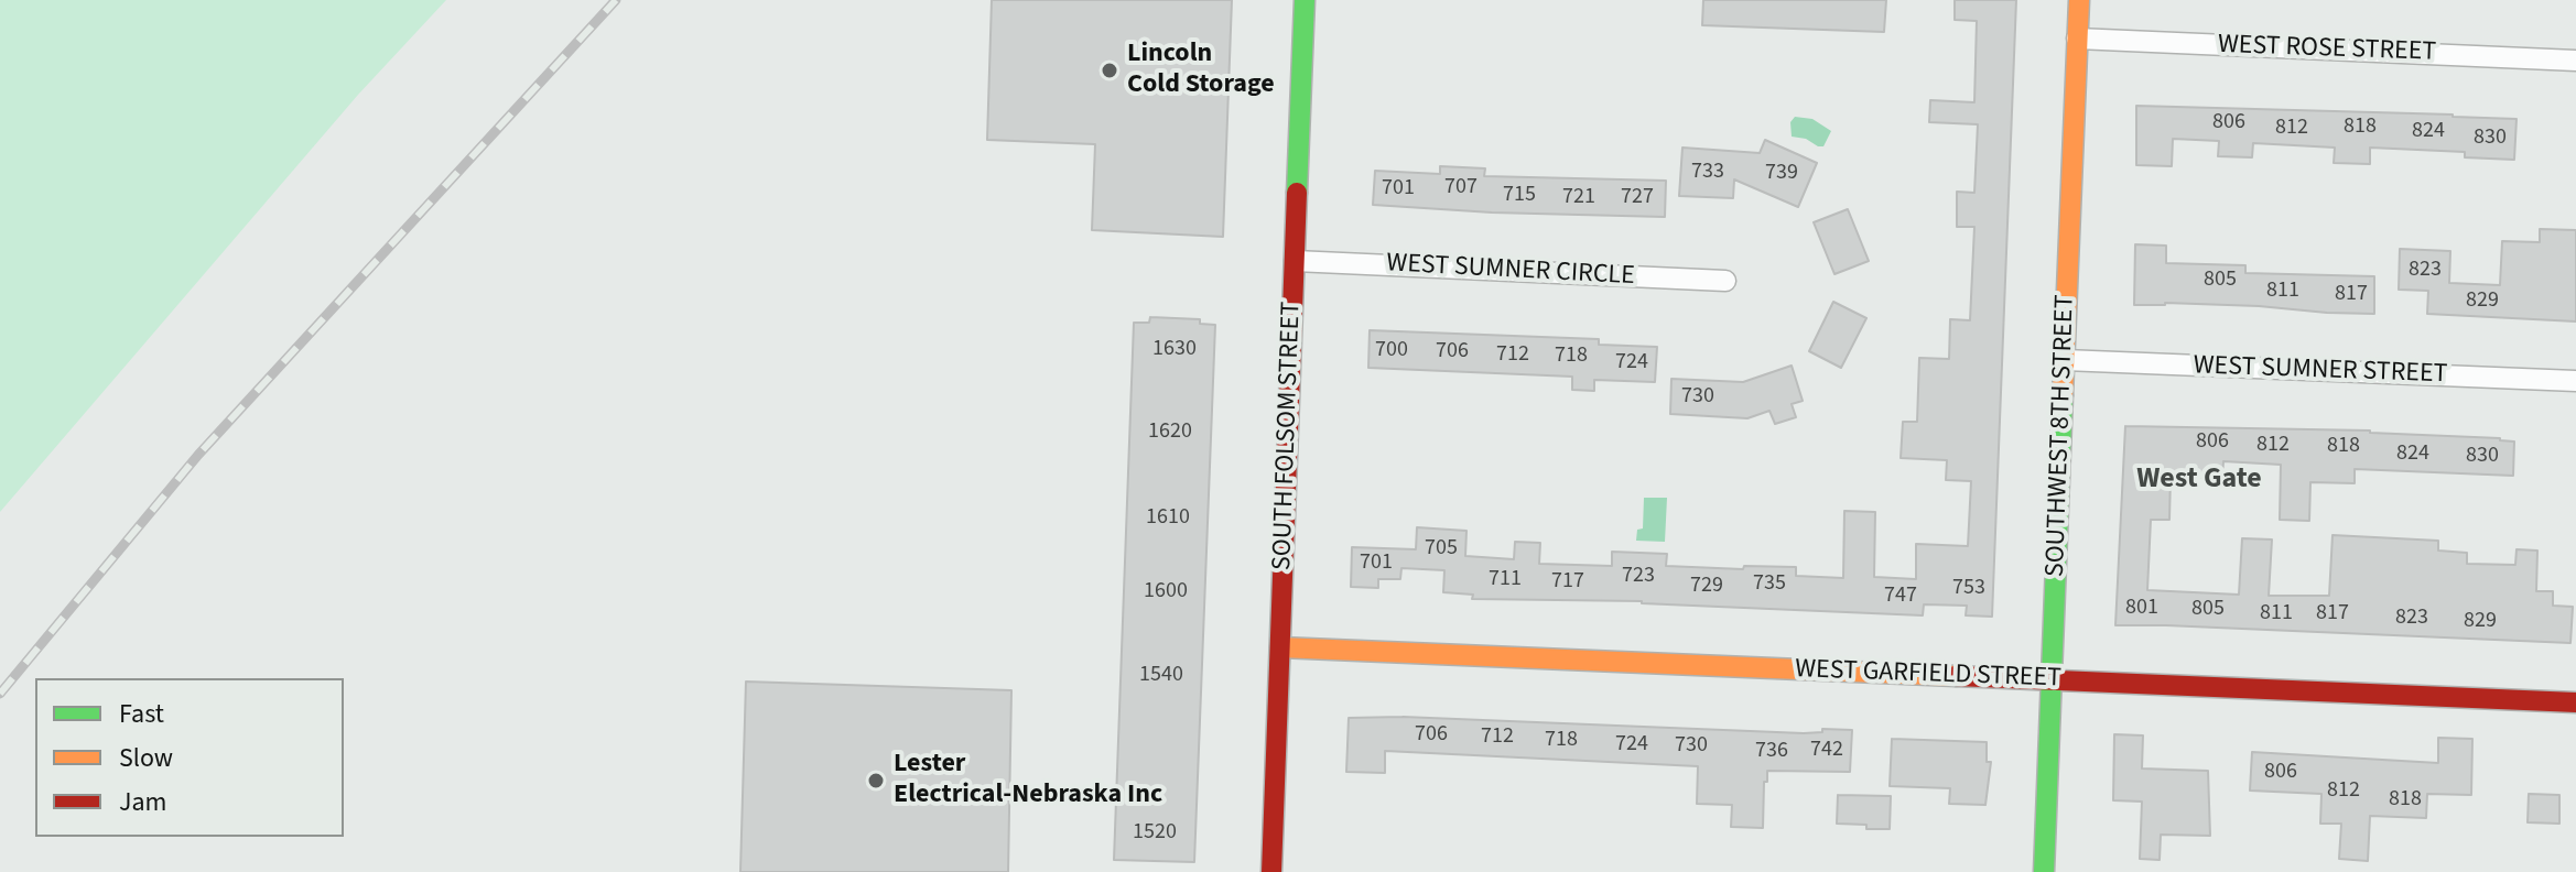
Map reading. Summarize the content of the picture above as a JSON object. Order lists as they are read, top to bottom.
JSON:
{
  "streets": {
    "street": [
      "WEST ROSE STREET",
      "WEST SUMNER CIRCLE",
      "WEST SUMNER STREET",
      "SOUTH FOLSOM STREET",
      "SOUTHWEST 8TH STREET",
      "WEST GARFIELD STREET"
    ]
  },
  "crossings": [
    ["WEST ROSE STREET", "SOUTHWEST 8TH STREET"],
    ["WEST SUMNER CIRCLE", "SOUTH FOLSOM STREET"],
    ["WEST SUMNER STREET", "SOUTHWEST 8TH STREET"],
    ["SOUTH FOLSOM STREET", "WEST GARFIELD STREET"],
    ["SOUTHWEST 8TH STREET", "WEST GARFIELD STREET"]
  ],
  "districts": ["West Gate"],
  "places": ["Lincoln Cold Storage", "Lester Electrical-Nebraska Inc"],
  "house_numbers": [
    "806",
    "818",
    "812",
    "824",
    "830",
    "733",
    "739",
    "707",
    "701",
    "715",
    "721",
    "727",
    "823",
    "805",
    "811",
    "817",
    "829",
    "1630",
    "700",
    "706",
    "712",
    "718",
    "724",
    "730",
    "1620",
    "806",
    "812",
    "818",
    "824",
    "830",
    "1610",
    "705",
    "701",
    "723",
    "711",
    "717",
    "735",
    "729",
    "753",
    "1600",
    "747",
    "801",
    "805",
    "811",
    "817",
    "823",
    "829",
    "1540",
    "706",
    "712",
    "718",
    "724",
    "730",
    "742",
    "736",
    "806",
    "812",
    "818",
    "1520"
  ],
  "legend": ["Fast", "Slow", "Jam"]
}
